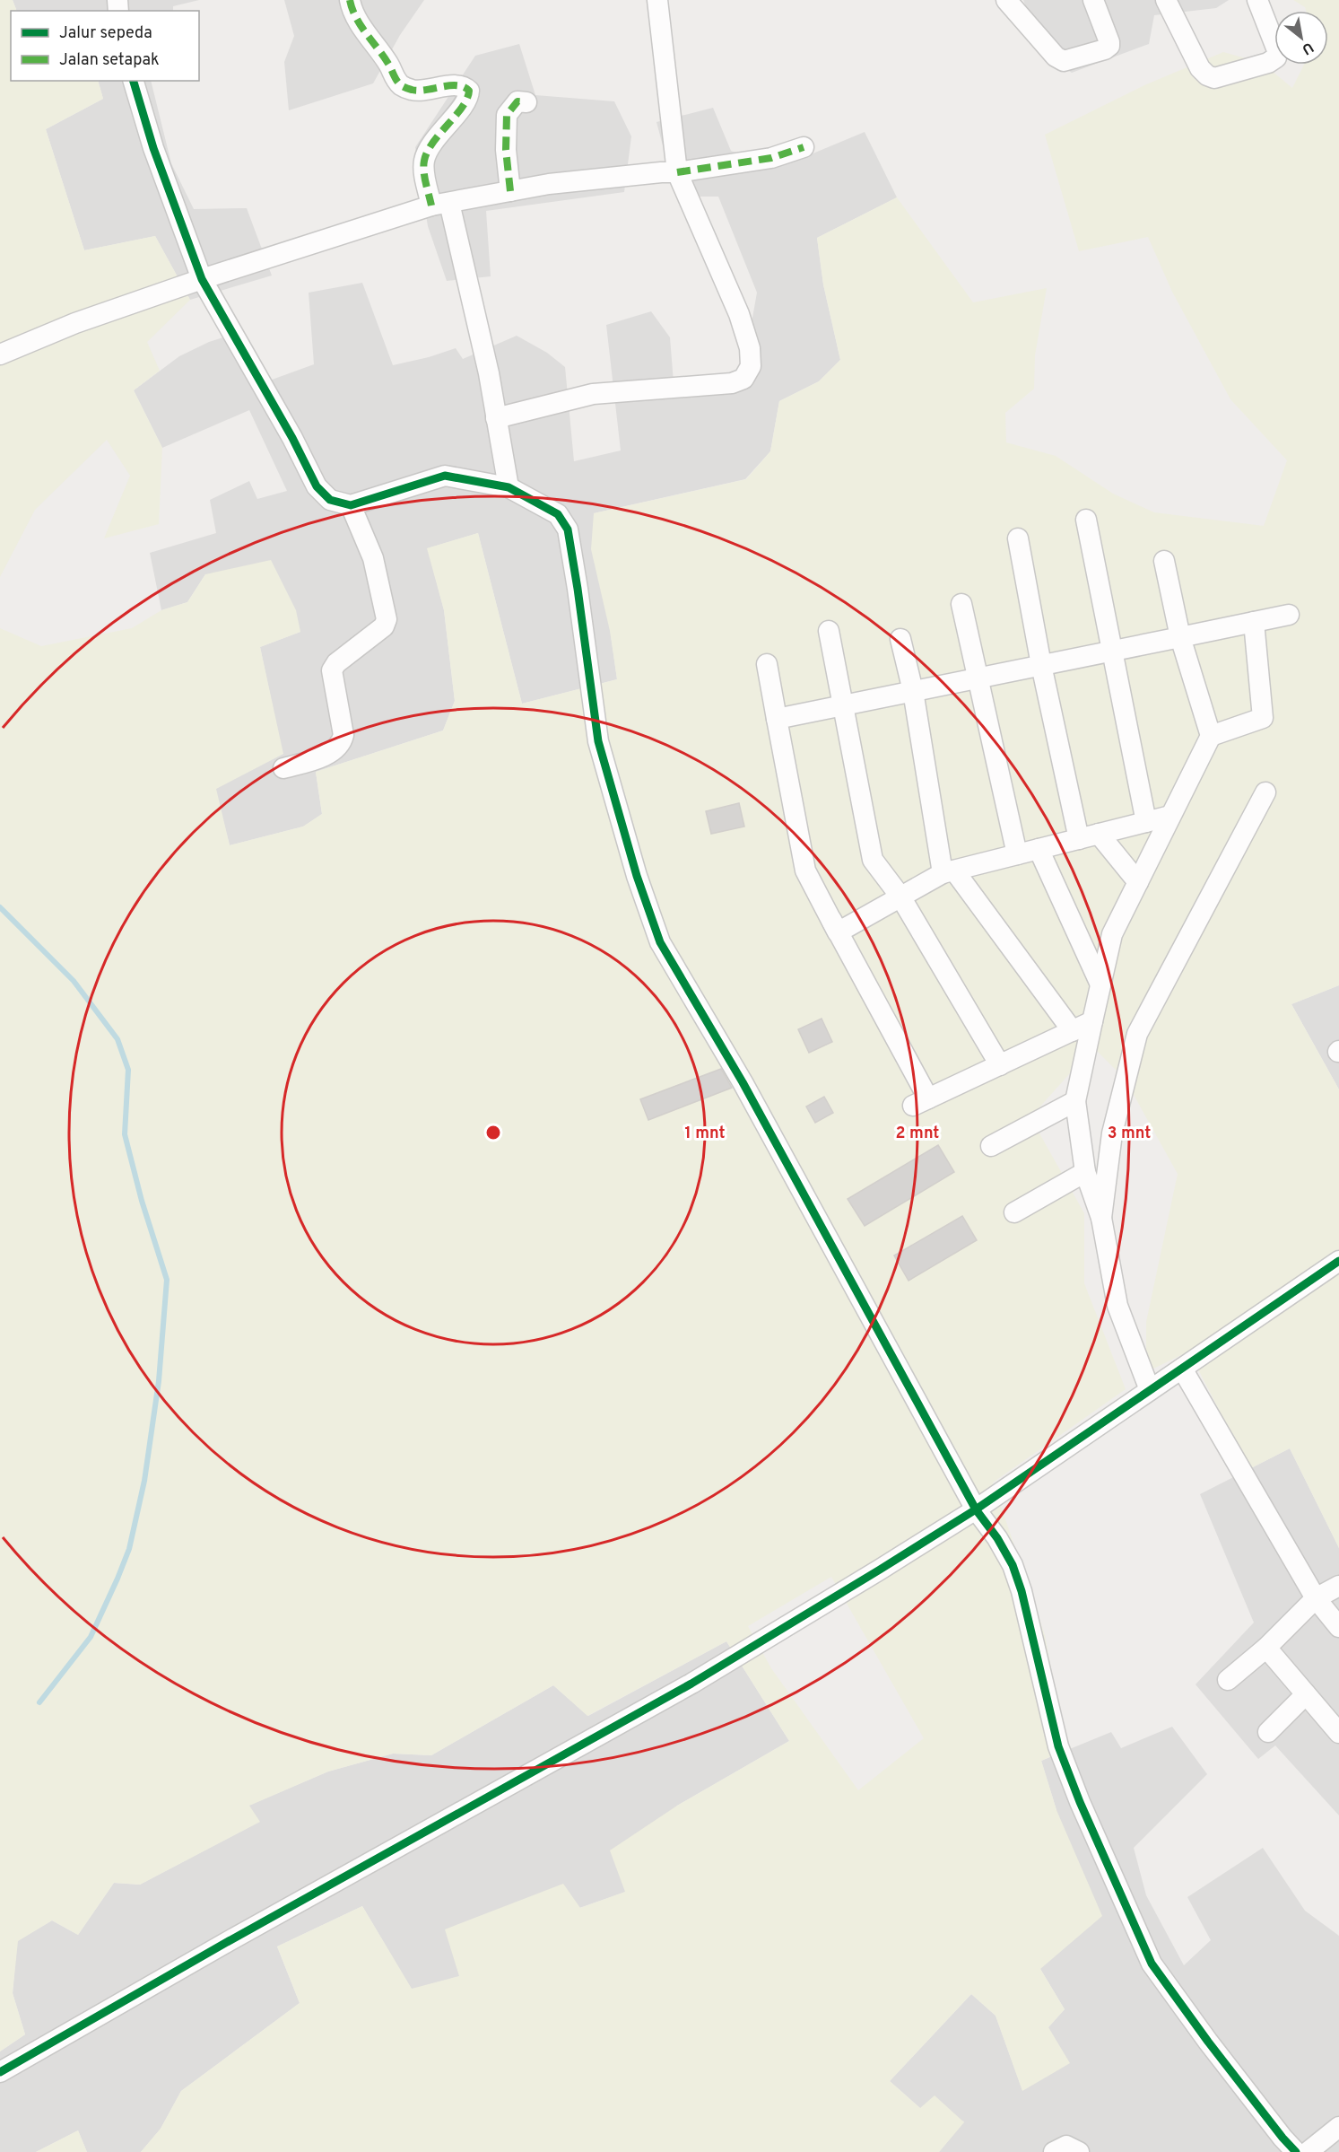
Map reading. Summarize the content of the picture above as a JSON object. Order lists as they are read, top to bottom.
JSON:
{
  "legend": ["Jalur sepeda", "Jalan setapak"],
  "north": "bottom right",
  "rings": ["1 mnt", "2 mnt", "3 mnt"]
}
